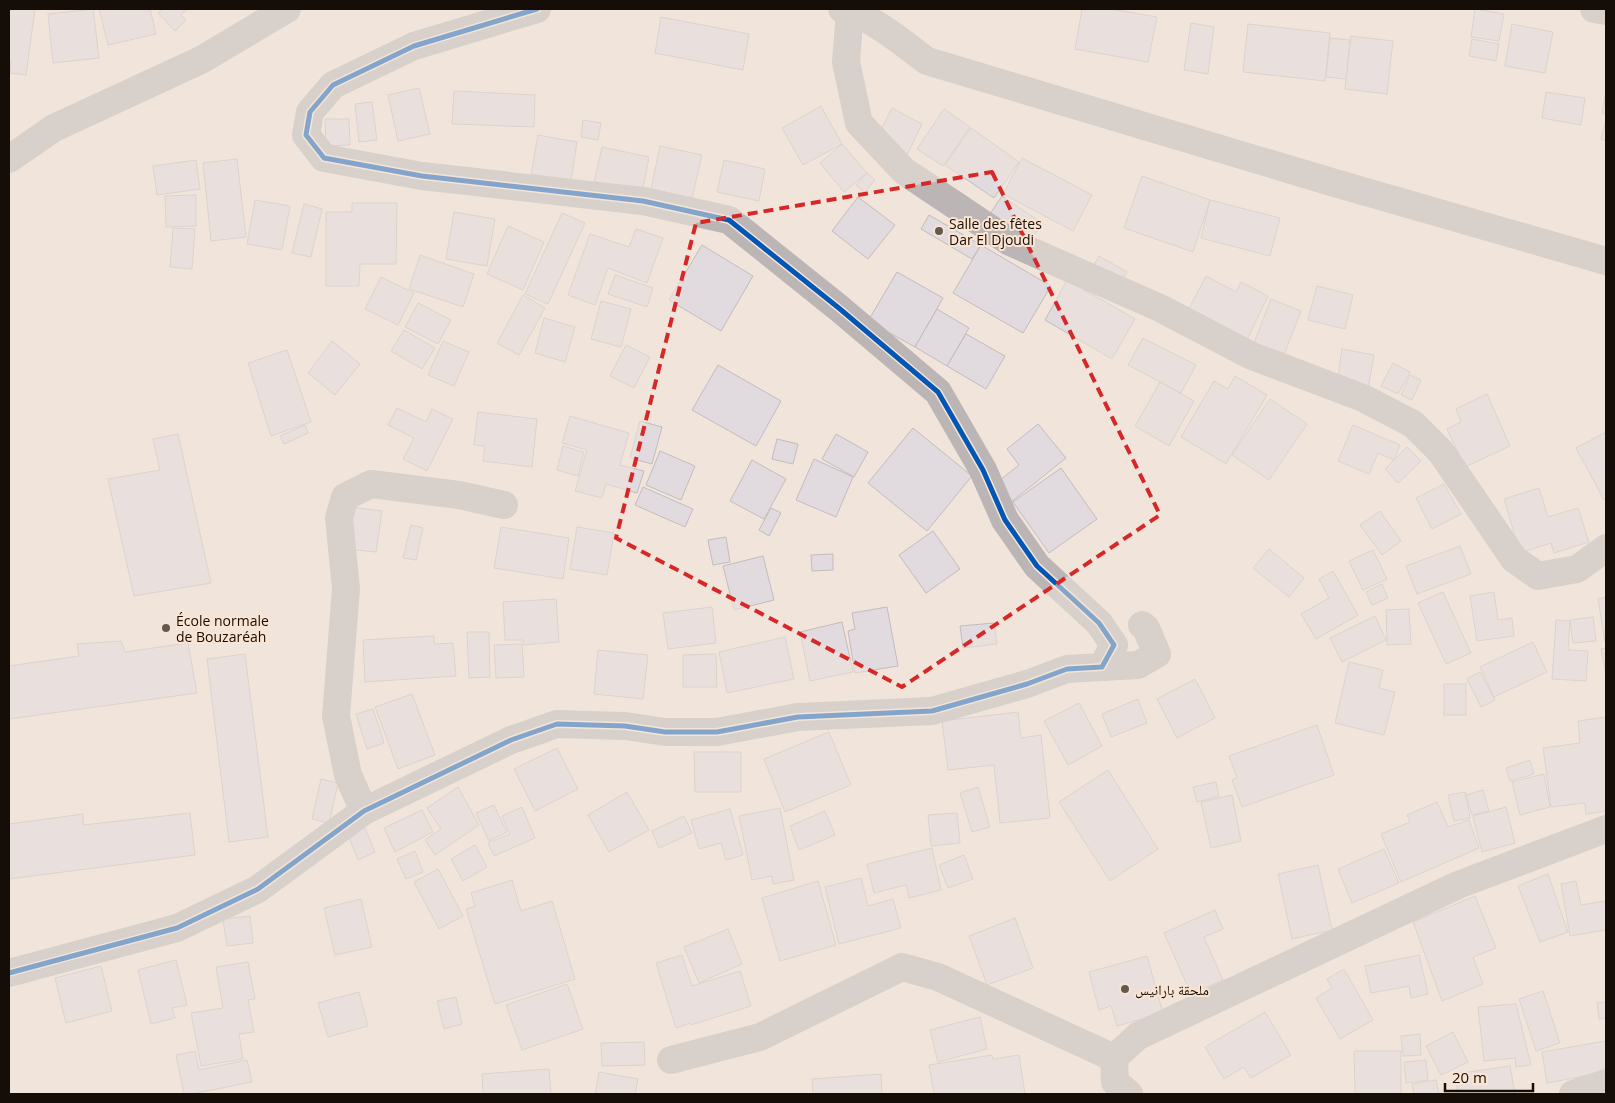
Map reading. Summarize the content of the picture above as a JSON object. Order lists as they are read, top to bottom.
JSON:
{
  "places": ["Salle des fêtes Dar El Djoudi", "École normale de Bouzaréah", "ملحقة بارانيس"],
  "scale_bar": "20 m"
}
